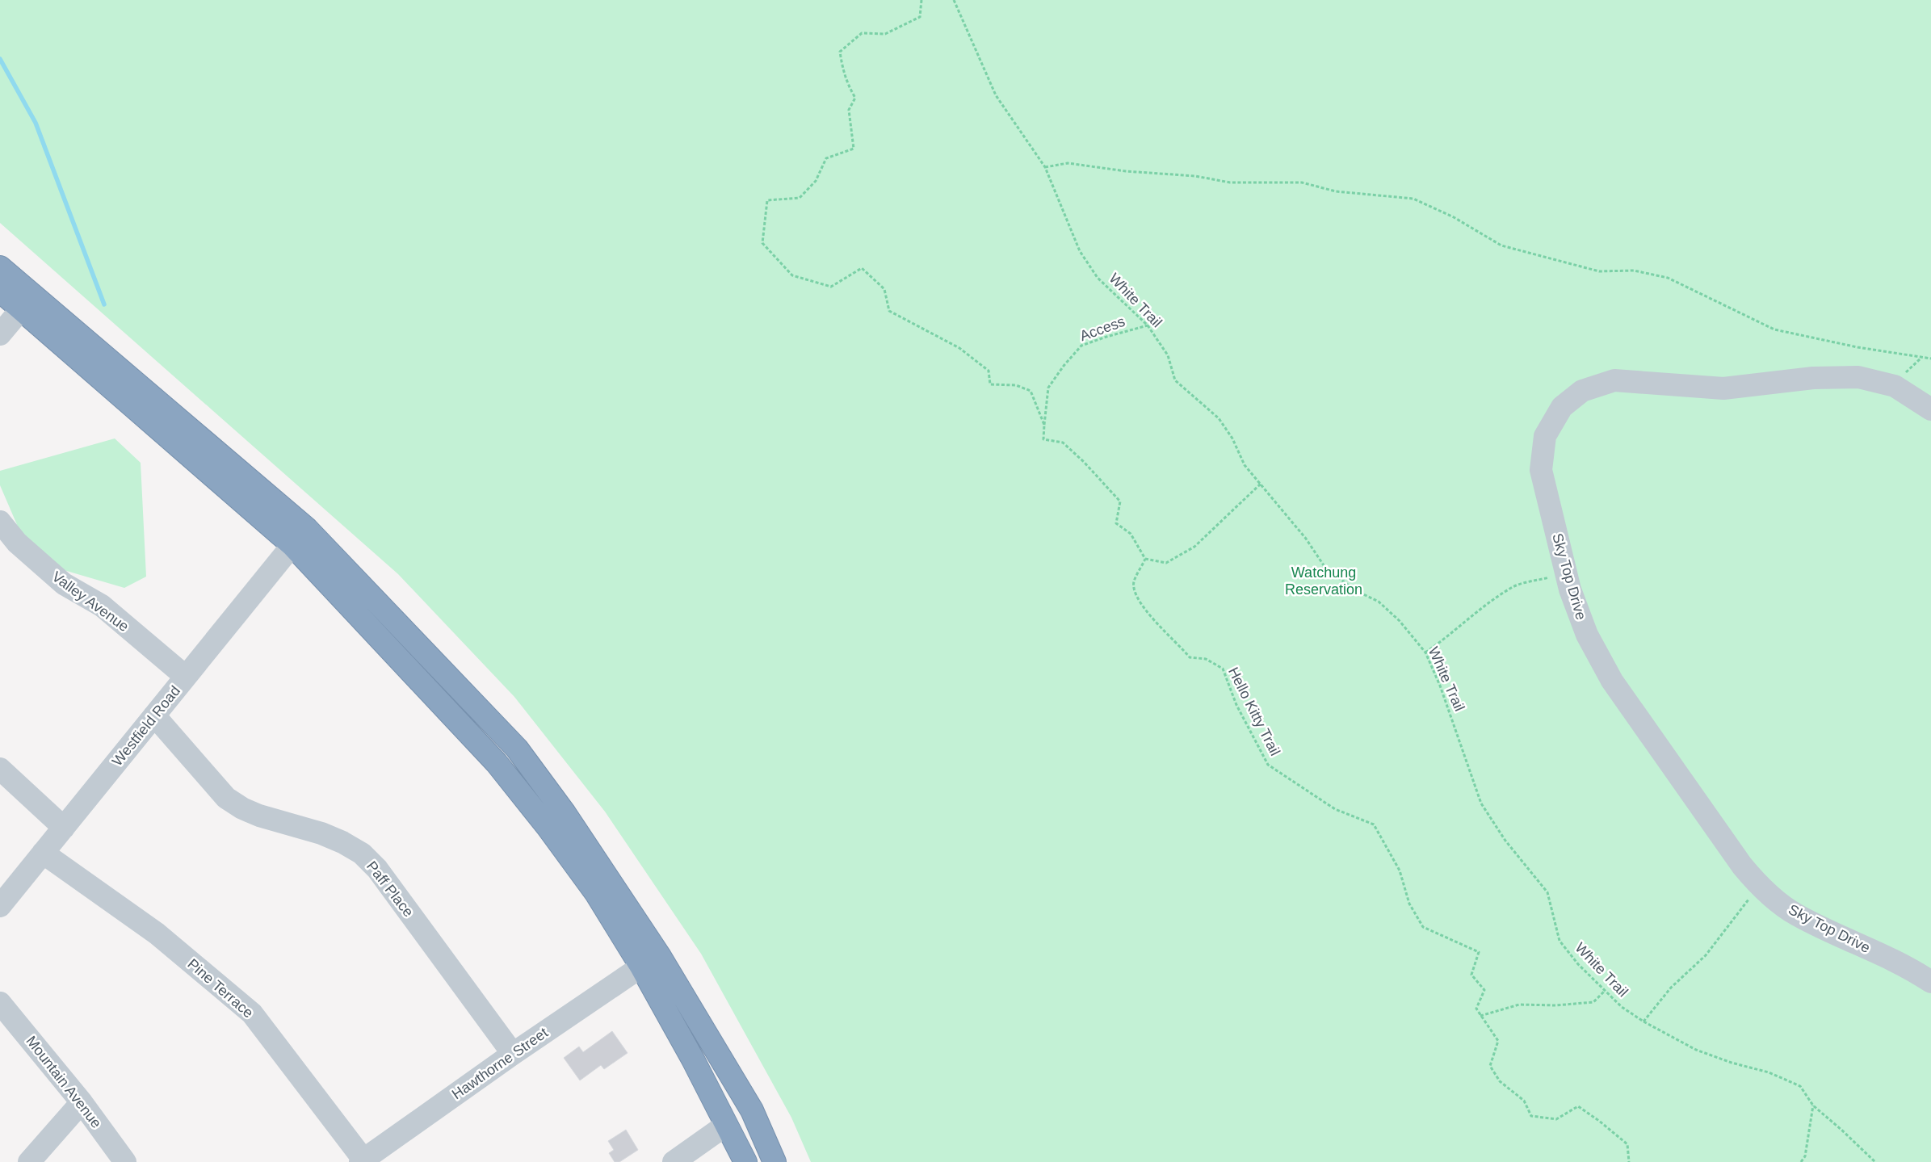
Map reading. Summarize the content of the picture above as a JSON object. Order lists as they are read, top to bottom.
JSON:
{
  "streets": {
    "street": [
      "Sky Top Drive",
      "Valley Avenue",
      "Westfield Road",
      "Paff Place",
      "Pine Terrace",
      "Hawthorne Street",
      "Mountain Avenue"
    ],
    "path": ["White Trail", "Access", "Hello Kitty Trail"]
  },
  "crossings": [
    ["White Trail", "Access"],
    ["Valley Avenue", "Westfield Road"],
    ["Westfield Road", "Paff Place"],
    ["Westfield Road", "Pine Terrace"],
    ["Paff Place", "Hawthorne Street"],
    ["Pine Terrace", "Hawthorne Street"]
  ],
  "parks": ["Watchung Reservation"]
}
